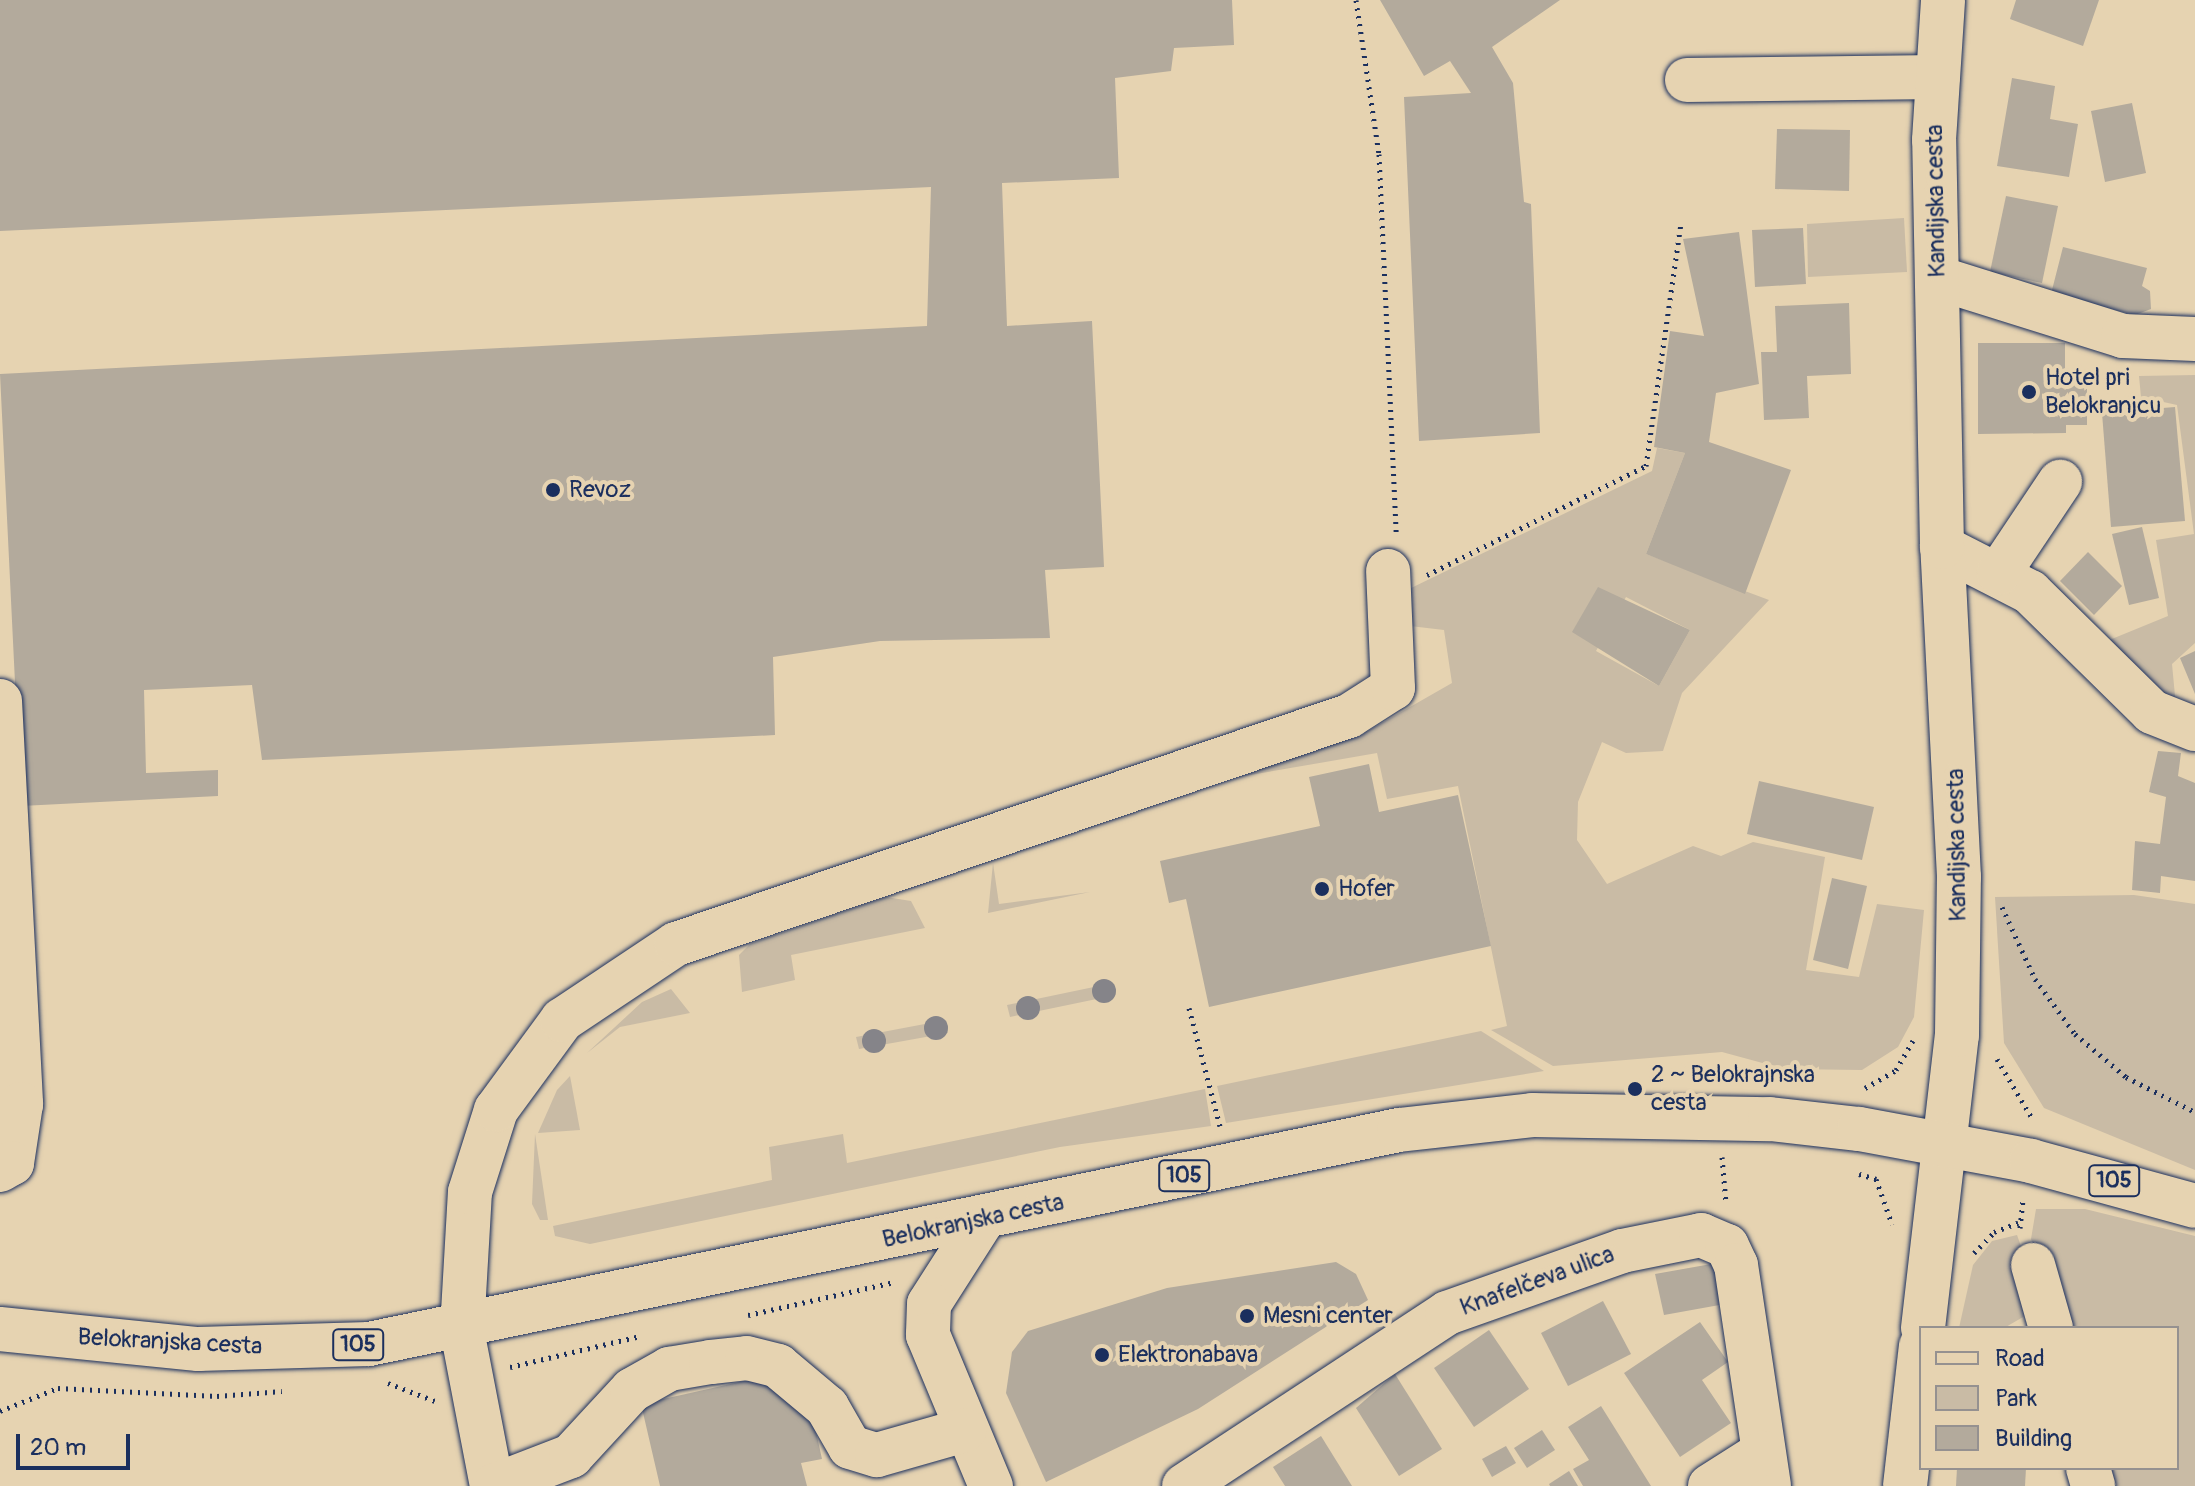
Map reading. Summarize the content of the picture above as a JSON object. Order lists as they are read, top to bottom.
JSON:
{
  "streets": {
    "main road": [
      "Kandijska cesta",
      "105",
      "Belokranjska cesta",
      "Knafelčeva ulica"
    ]
  },
  "crossings": [
    ["Kandijska cesta", "105"],
    ["Kandijska cesta", "Belokranjska cesta"],
    ["105", "Belokranjska cesta"]
  ],
  "places": [
    "Hotel pri Belokranjcu",
    "Revoz",
    "Hofer",
    "2 ~ Belokrajnska cesta",
    "Mesni center",
    "Elektronabava"
  ],
  "legend": ["Road", "Park", "Building"],
  "scale_bar": "20 m"
}
